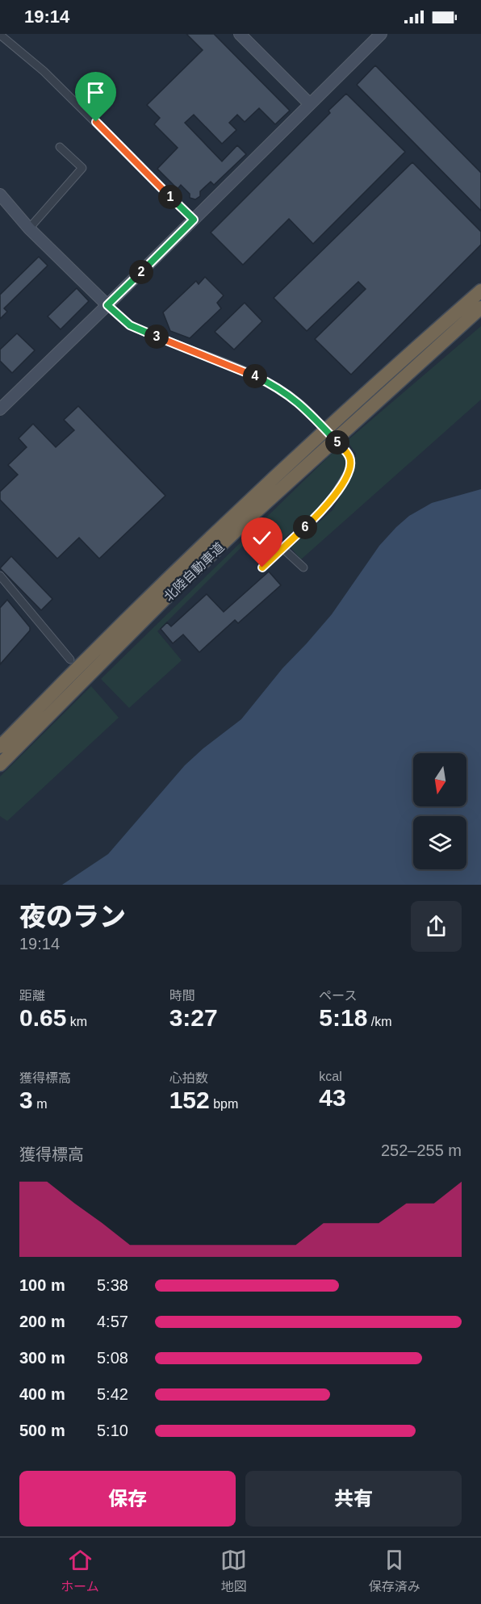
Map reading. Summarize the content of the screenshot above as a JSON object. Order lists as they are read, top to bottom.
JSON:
{
  "streets": {
    "highway": ["北陸自動車道"]
  },
  "north": "bottom",
  "page": {
    "status": "19:14",
    "pins": [
      "1",
      "2",
      "3",
      "4",
      "5",
      "6"
    ],
    "heading": ["夜のラン", "19:14"],
    "stats": [
      ["距離", "0.65 km"],
      ["時間", "3:27"],
      ["ペース", "5:18 /km"],
      ["獲得標高", "3 m"],
      ["心拍数", "152 bpm"],
      ["kcal", "43"]
    ],
    "chart": ["獲得標高", "252–255 m"],
    "list": [
      {
        "name": "100 m",
        "note": "5:38"
      },
      {
        "name": "200 m",
        "note": "4:57"
      },
      {
        "name": "300 m",
        "note": "5:08"
      },
      {
        "name": "400 m",
        "note": "5:42"
      },
      {
        "name": "500 m",
        "note": "5:10"
      }
    ],
    "buttons": ["保存", "共有"],
    "tabs": ["ホーム", "地図", "保存済み"]
  }
}
